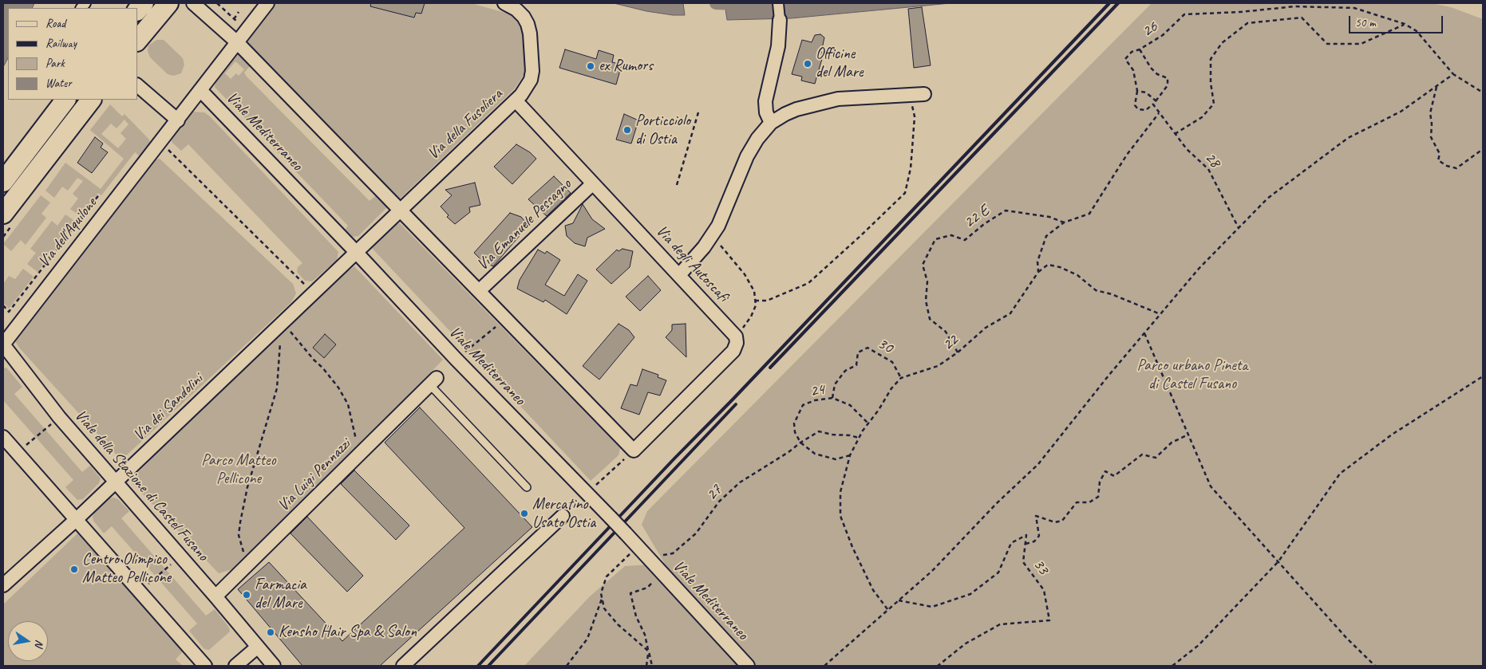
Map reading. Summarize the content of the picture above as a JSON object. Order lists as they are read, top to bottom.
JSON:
{
  "streets": {
    "street": [
      "Via della Fusoliera",
      "Viale Mediterraneo",
      "Via Emanuele Pessagno",
      "Via dell'Aquilone",
      "Via degli Autoscafi",
      "Via dei Sandolini",
      "Via Luigi Pennazzi",
      "Viale della Stazione di Castel Fusano"
    ],
    "path": [
      "26",
      "28",
      "22 E",
      "22",
      "30",
      "24",
      "27",
      "33"
    ]
  },
  "crossings": [
    ["Via della Fusoliera", "Viale Mediterraneo"],
    ["Via della Fusoliera", "Via degli Autoscafi"],
    ["Via della Fusoliera", "Via dei Sandolini"],
    ["Viale Mediterraneo", "Via dell'Aquilone"],
    ["Viale Mediterraneo", "Via dei Sandolini"],
    ["Viale Mediterraneo", "27"],
    ["28", "22"],
    ["22 E", "22"],
    ["Via Emanuele Pessagno", "Via degli Autoscafi"],
    ["Via dell'Aquilone", "Viale della Stazione di Castel Fusano"],
    ["22", "30"],
    ["30", "24"],
    ["24", "27"],
    ["Via dei Sandolini", "Viale della Stazione di Castel Fusano"],
    ["Via Luigi Pennazzi", "Viale della Stazione di Castel Fusano"]
  ],
  "parks": ["Parco urbano Pineta di Castel Fusano", "Parco Matteo Pellicone"],
  "places": [
    "Officine del Mare",
    "ex Rumors",
    "Porticciolo di Ostia",
    "Mercatino Usato Ostia",
    "Centro Olimpico Matteo Pellicone",
    "Farmacia del Mare",
    "Kensho Hair Spa & Salon"
  ],
  "legend": [
    "Road",
    "Railway",
    "Park",
    "Water"
  ],
  "scale_bar": "50 m",
  "north": "right"
}
